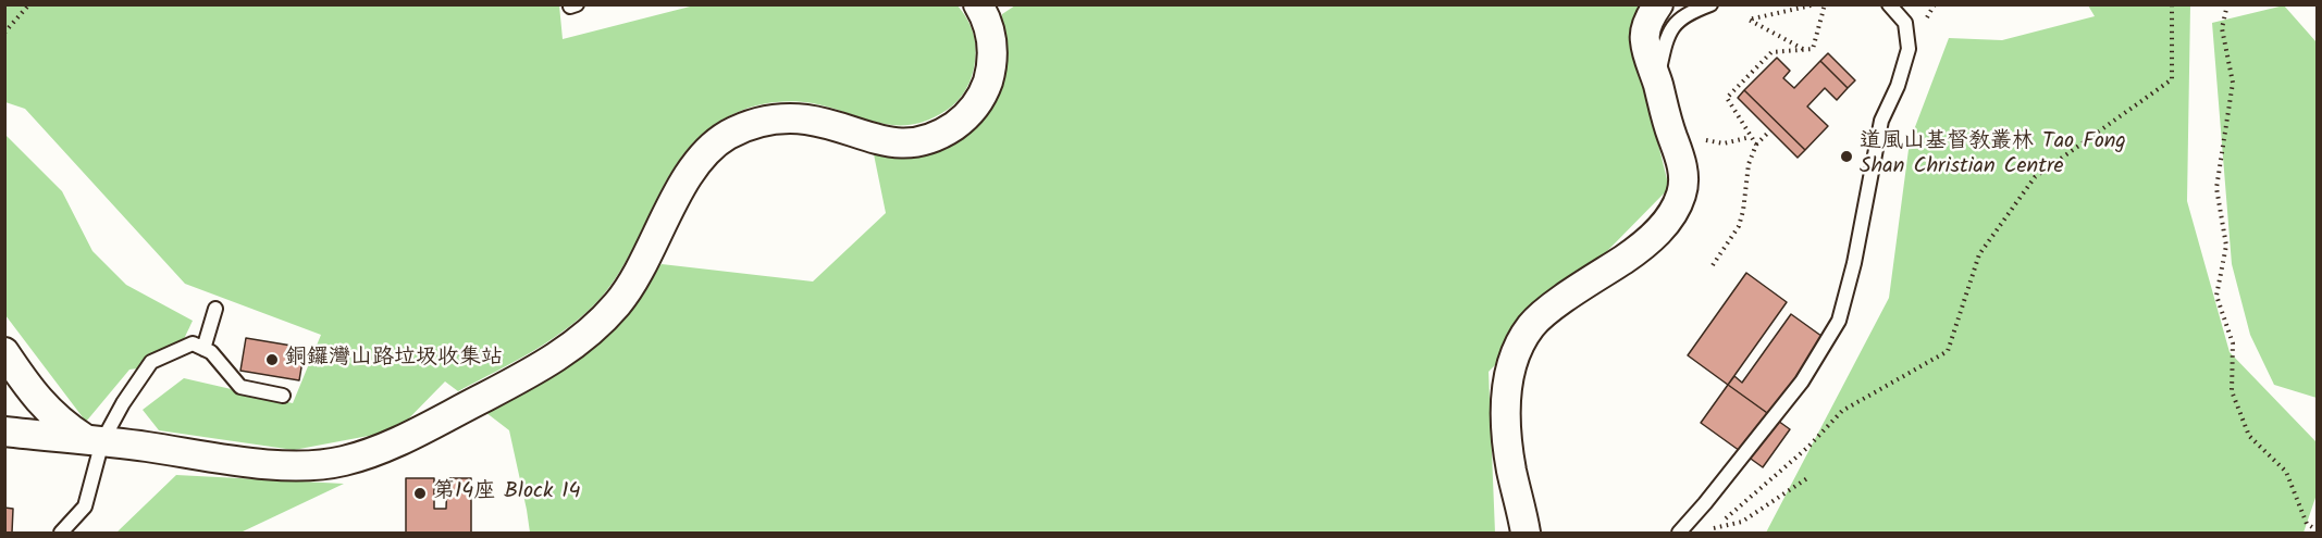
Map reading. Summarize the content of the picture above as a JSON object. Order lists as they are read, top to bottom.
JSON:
{
  "places": ["道風山基督教叢林 Tao Fong Shan Christian Centre", "銅鑼灣山路垃圾收集站", "第14座 Block 14"]
}
